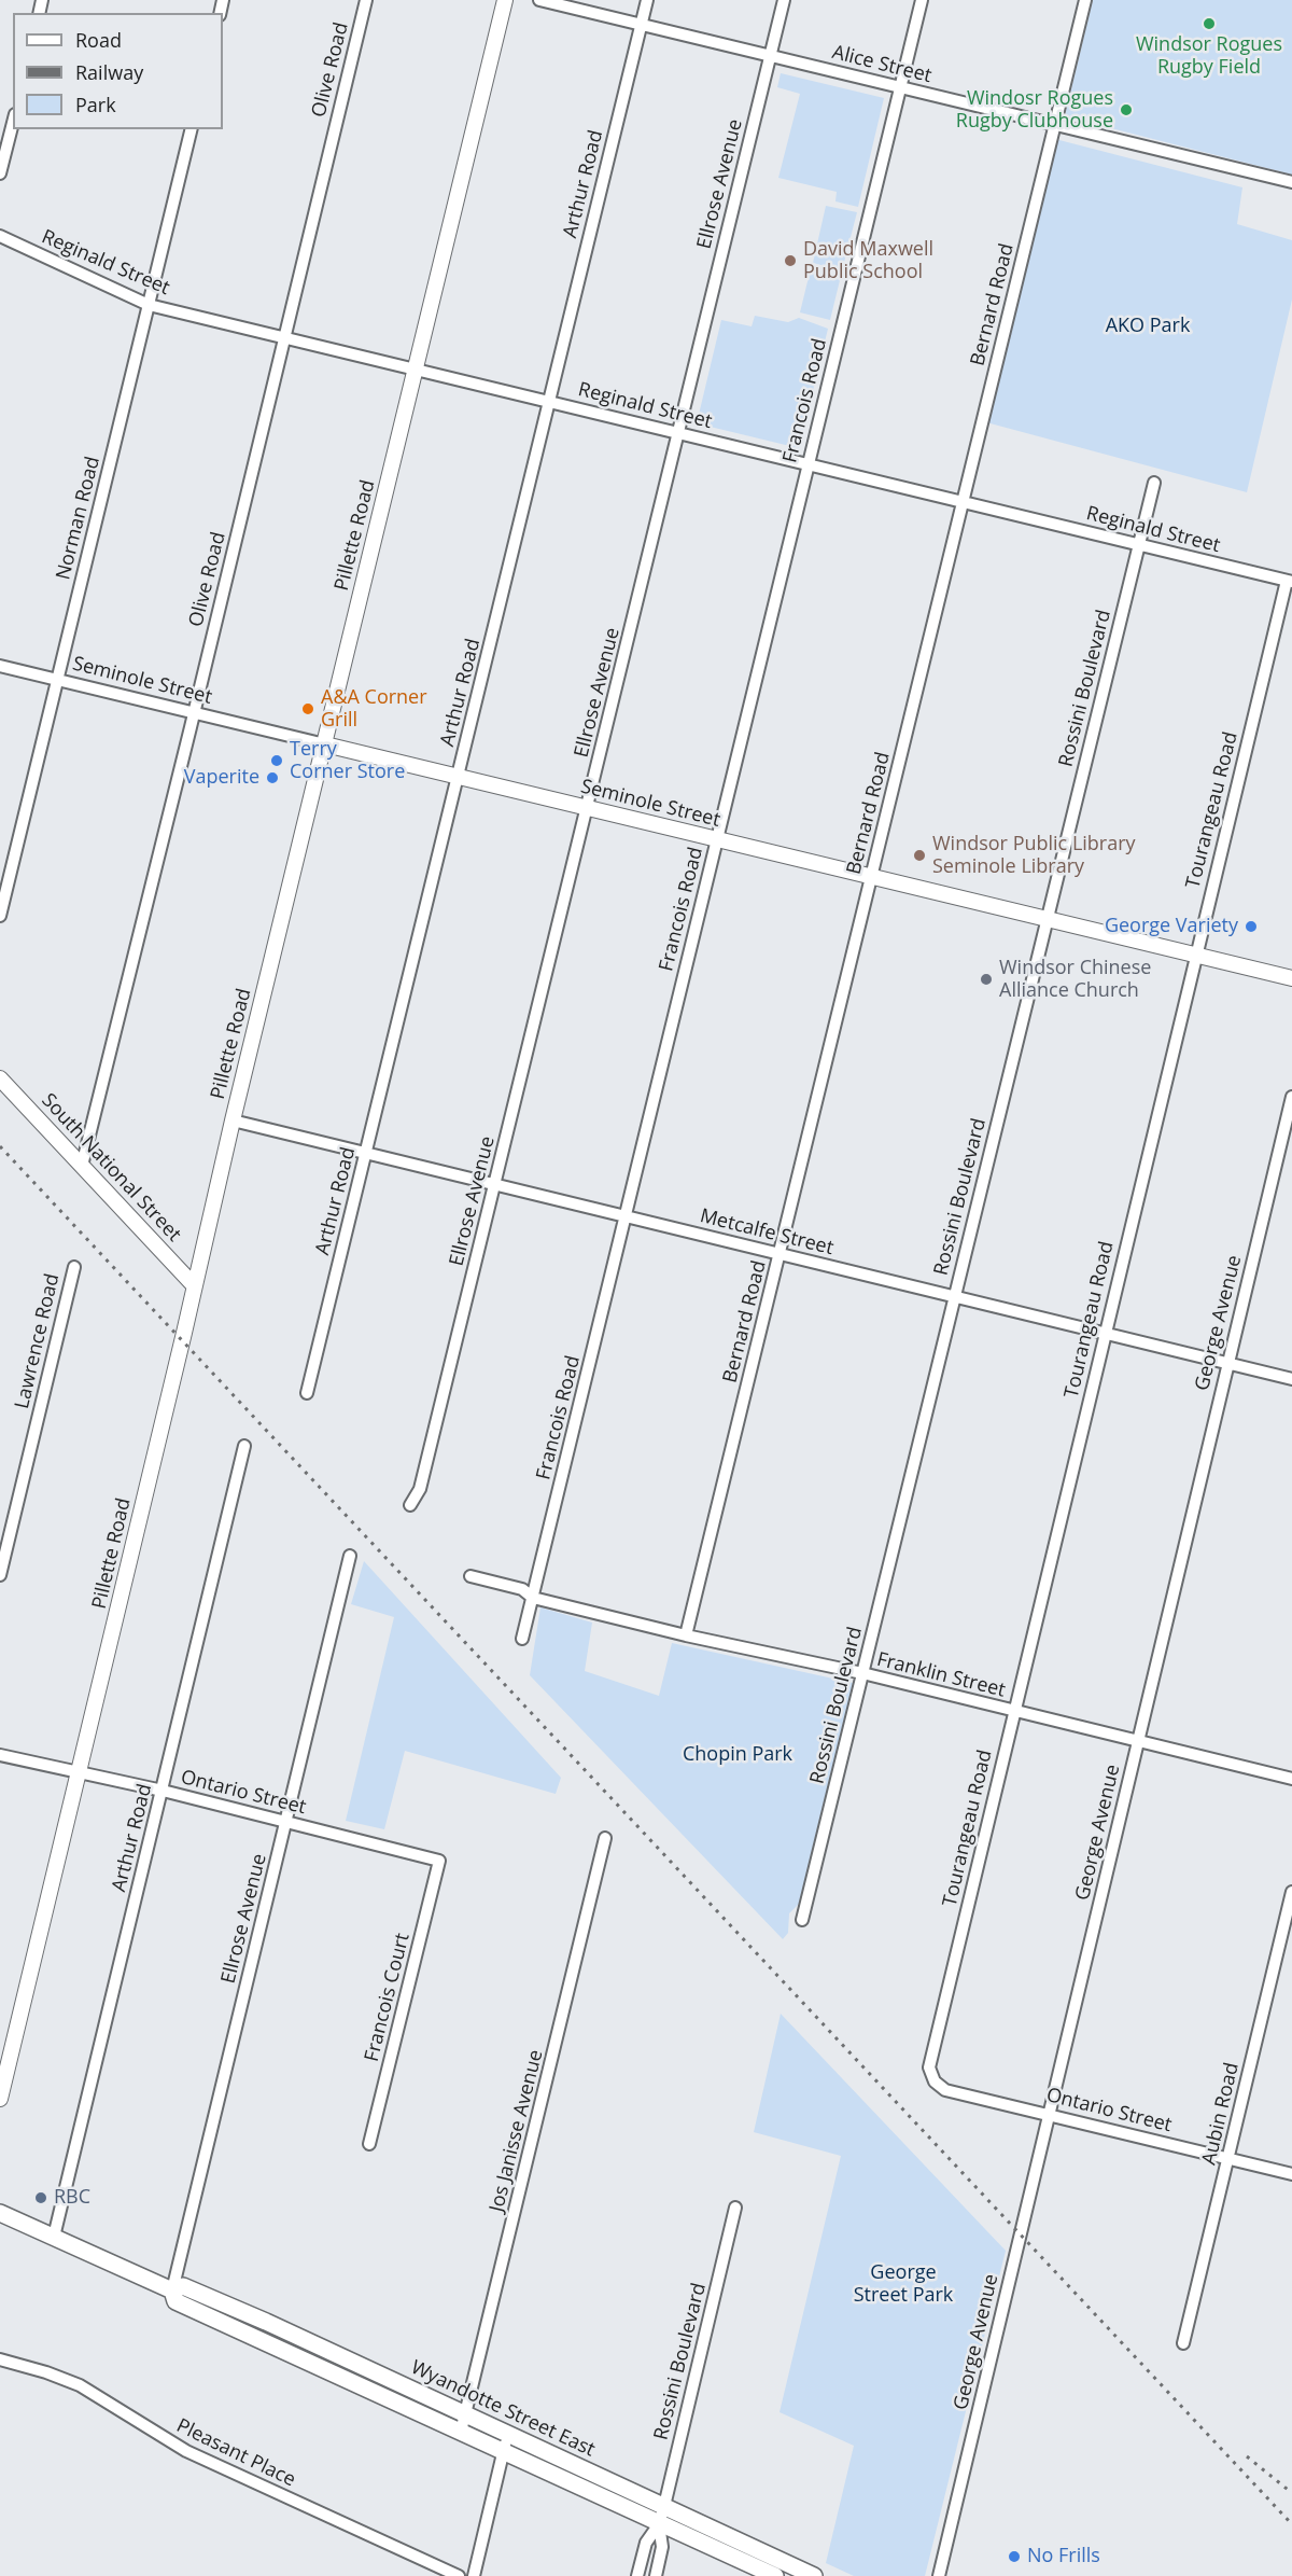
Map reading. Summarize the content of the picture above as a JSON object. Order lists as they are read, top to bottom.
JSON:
{
  "streets": {
    "main road": ["Wyandotte Street East"],
    "street": [
      "Alice Street",
      "Olive Road",
      "Arthur Road",
      "Ellrose Avenue",
      "Reginald Street",
      "Bernard Road",
      "Francois Road",
      "Norman Road",
      "Pillette Road",
      "Seminole Street",
      "Rossini Boulevard",
      "Tourangeau Road",
      "South National Street",
      "Metcalfe Street",
      "George Avenue",
      "Lawrence Road",
      "Franklin Street",
      "Ontario Street",
      "Francois Court",
      "Aubin Road",
      "Jos Janisse Avenue",
      "Pleasant Place"
    ]
  },
  "crossings": [
    ["Alice Street", "Arthur Road"],
    ["Alice Street", "Ellrose Avenue"],
    ["Alice Street", "Bernard Road"],
    ["Alice Street", "Francois Road"],
    ["Olive Road", "Reginald Street"],
    ["Olive Road", "Seminole Street"],
    ["Olive Road", "South National Street"],
    ["Arthur Road", "Reginald Street"],
    ["Arthur Road", "Seminole Street"],
    ["Arthur Road", "Metcalfe Street"],
    ["Arthur Road", "Ontario Street"],
    ["Arthur Road", "Wyandotte Street East"],
    ["Ellrose Avenue", "Reginald Street"],
    ["Ellrose Avenue", "Seminole Street"],
    ["Ellrose Avenue", "Metcalfe Street"],
    ["Ellrose Avenue", "Ontario Street"],
    ["Ellrose Avenue", "Wyandotte Street East"],
    ["Reginald Street", "Bernard Road"],
    ["Reginald Street", "Francois Road"],
    ["Reginald Street", "Norman Road"],
    ["Reginald Street", "Pillette Road"],
    ["Reginald Street", "Rossini Boulevard"],
    ["Reginald Street", "Tourangeau Road"],
    ["Bernard Road", "Seminole Street"],
    ["Bernard Road", "Metcalfe Street"],
    ["Bernard Road", "Franklin Street"],
    ["Francois Road", "Seminole Street"],
    ["Francois Road", "Metcalfe Street"],
    ["Francois Road", "Franklin Street"],
    ["Norman Road", "Seminole Street"],
    ["Pillette Road", "Seminole Street"],
    ["Pillette Road", "South National Street"],
    ["Pillette Road", "Metcalfe Street"],
    ["Pillette Road", "Ontario Street"],
    ["Seminole Street", "Rossini Boulevard"],
    ["Seminole Street", "Tourangeau Road"],
    ["Rossini Boulevard", "Metcalfe Street"],
    ["Rossini Boulevard", "Franklin Street"],
    ["Rossini Boulevard", "Wyandotte Street East"],
    ["Tourangeau Road", "Metcalfe Street"],
    ["Tourangeau Road", "Franklin Street"],
    ["Tourangeau Road", "Ontario Street"],
    ["Metcalfe Street", "George Avenue"],
    ["George Avenue", "Franklin Street"],
    ["George Avenue", "Ontario Street"],
    ["Ontario Street", "Francois Court"],
    ["Ontario Street", "Aubin Road"],
    ["Jos Janisse Avenue", "Wyandotte Street East"]
  ],
  "parks": ["AKO Park", "Chopin Park", "George Street Park"],
  "places": [
    "Windsor Rogues Rugby Field",
    "Windosr Rogues Rugby Clubhouse",
    "David Maxwell Public School",
    "A&A Corner Grill",
    "Terry Corner Store",
    "Vaperite",
    "Windsor Public Library Seminole Library",
    "George Variety",
    "Windsor Chinese Alliance Church",
    "RBC",
    "No Frills"
  ],
  "legend": ["Road", "Railway", "Park"]
}
